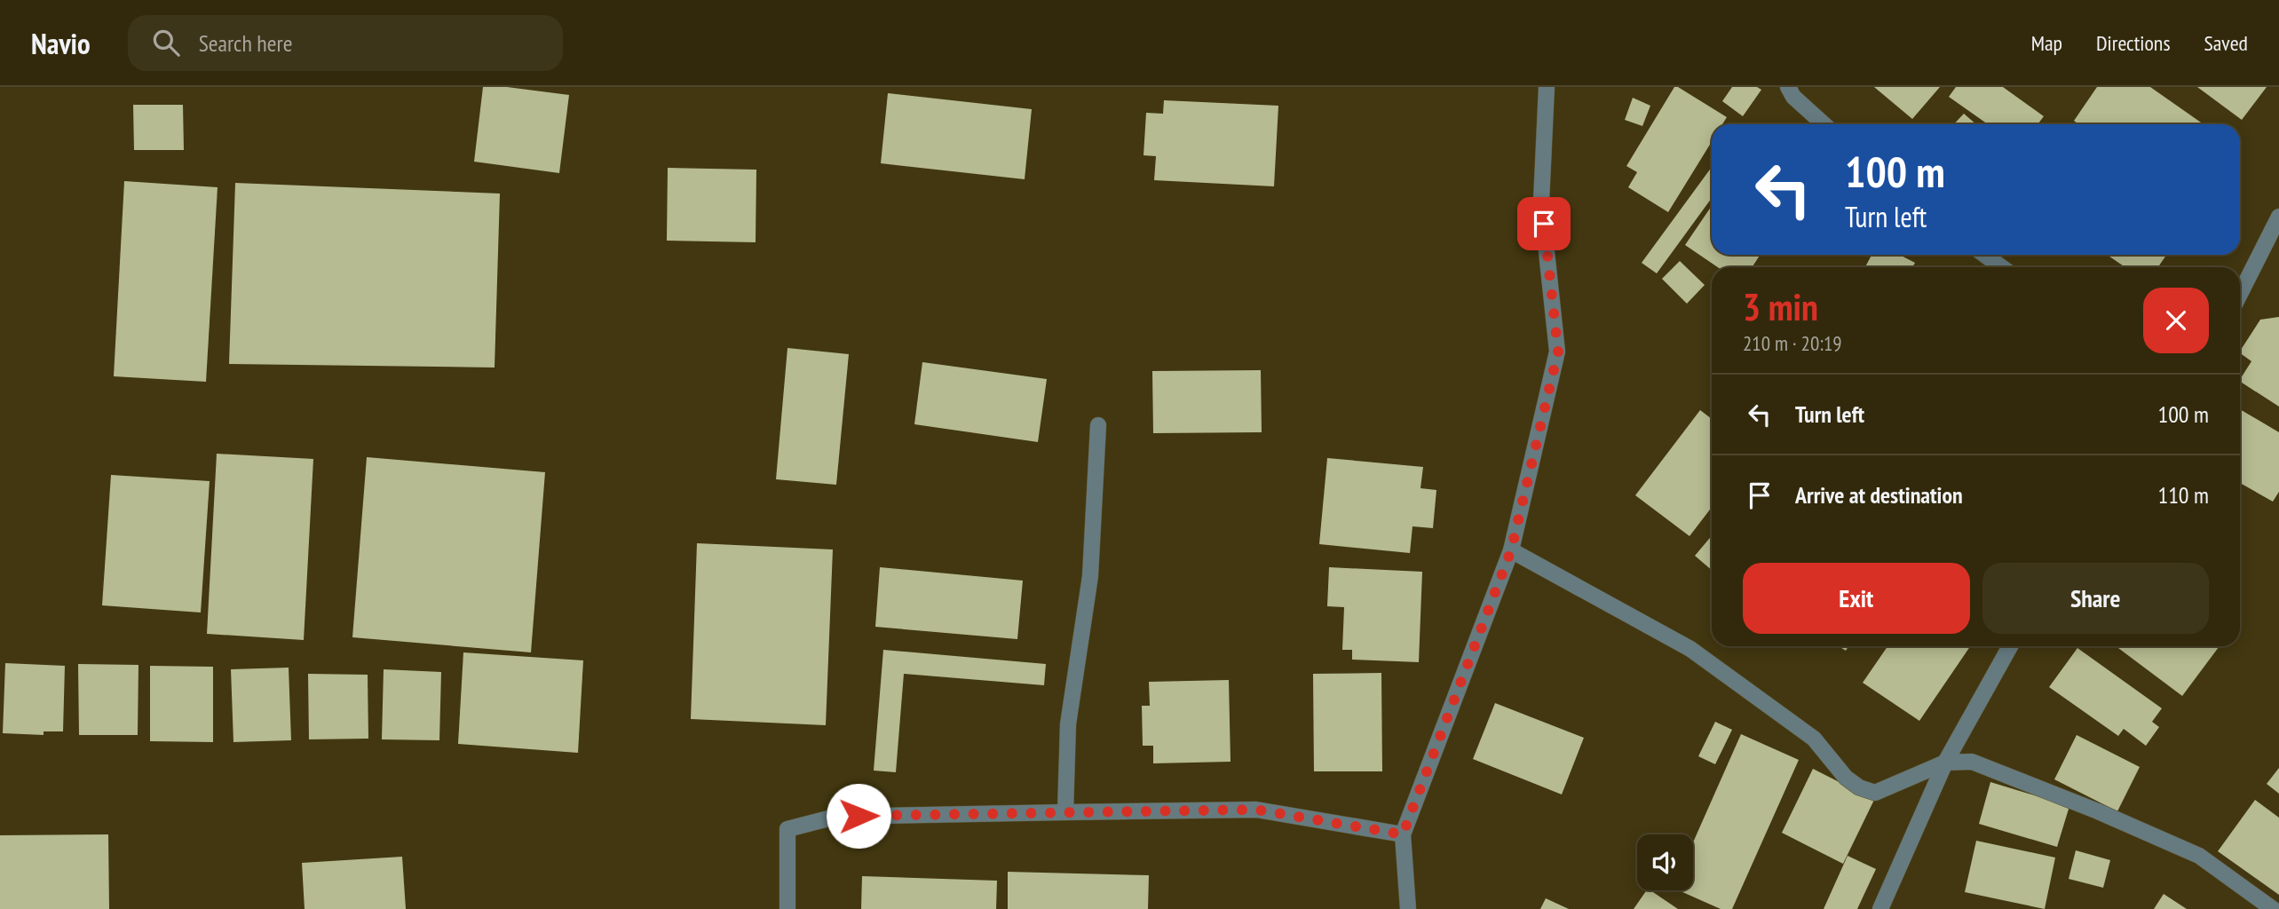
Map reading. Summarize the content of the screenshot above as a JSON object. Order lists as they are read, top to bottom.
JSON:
{
  "page": {
    "header": "Navio",
    "search": "Search here",
    "nav": ["Map", "Directions", "Saved"],
    "turn": ["100 m", "Turn left"],
    "heading": ["3 min", "210 m · 20:19"],
    "list": [
      {
        "name": "Turn left",
        "value": "100 m"
      },
      {
        "name": "Arrive at destination",
        "value": "110 m"
      }
    ],
    "buttons": ["Exit", "Share"]
  }
}
